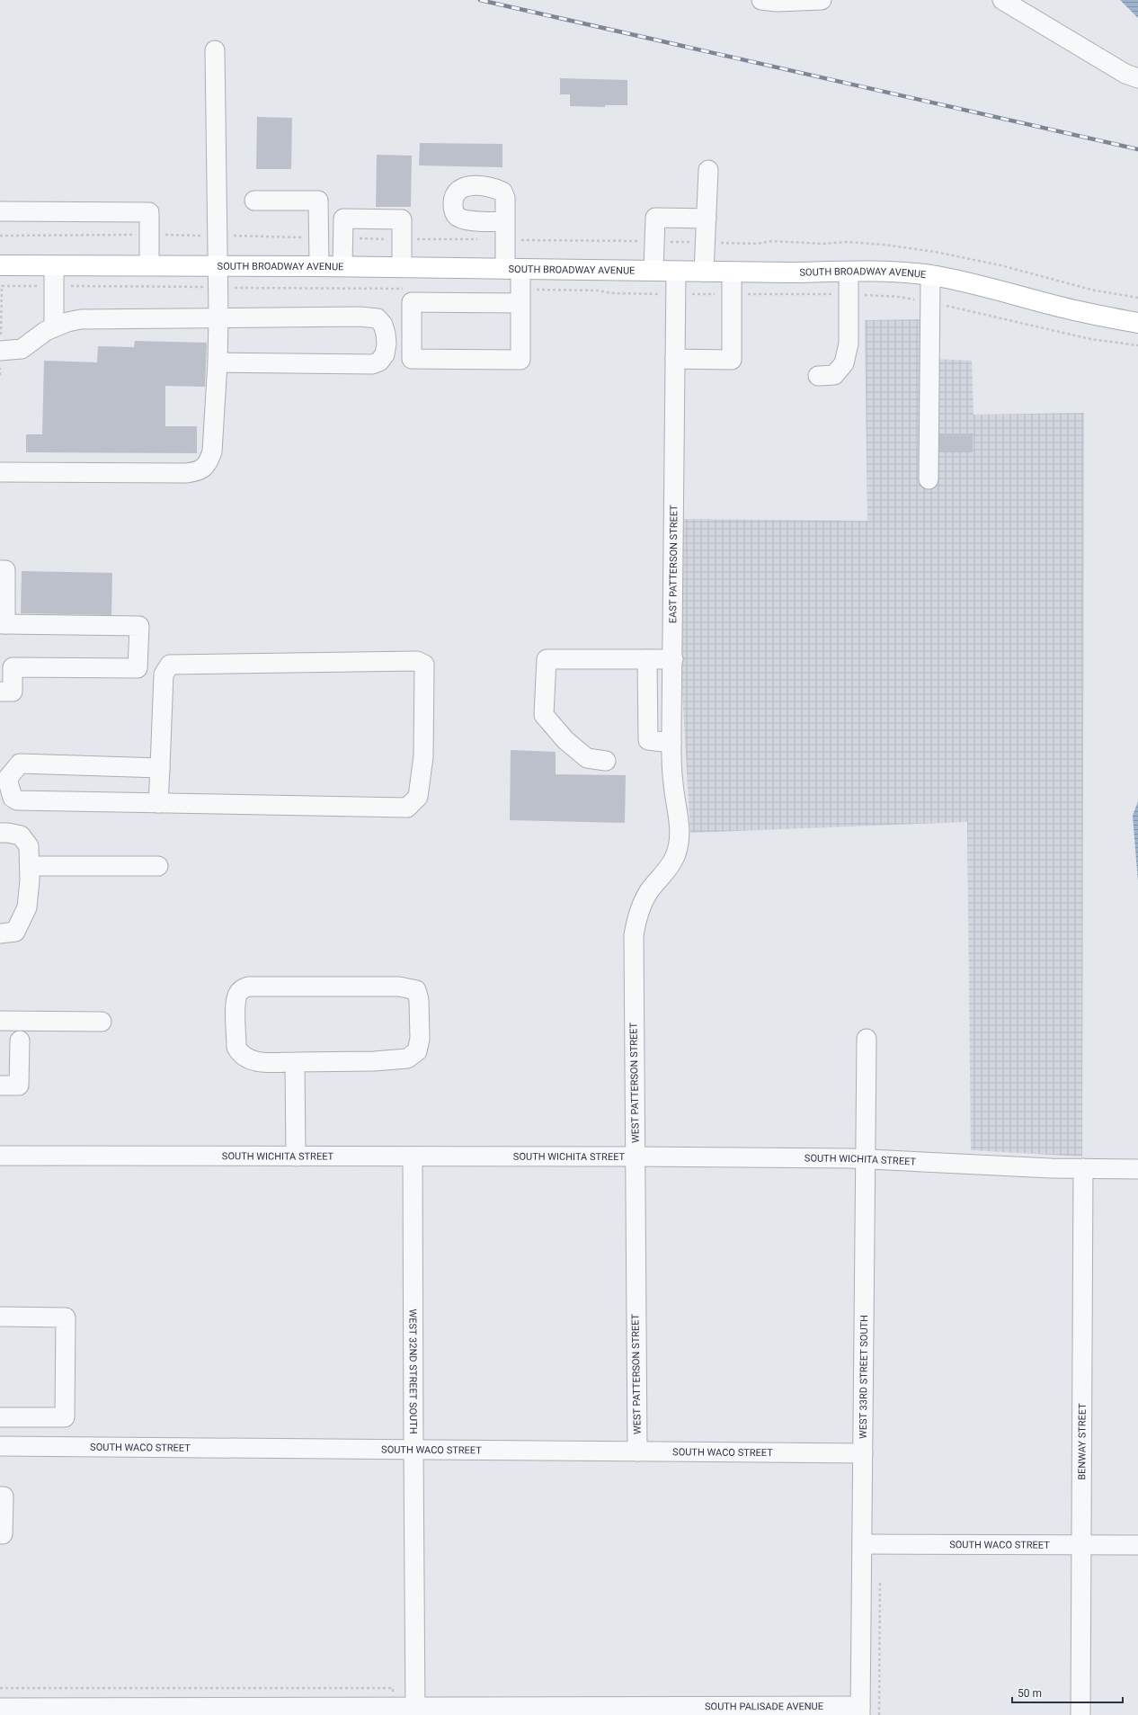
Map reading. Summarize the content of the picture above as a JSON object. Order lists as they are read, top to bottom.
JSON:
{
  "streets": {
    "main road": ["SOUTH BROADWAY AVENUE"],
    "street": [
      "EAST PATTERSON STREET",
      "WEST PATTERSON STREET",
      "SOUTH WICHITA STREET",
      "WEST 32ND STREET SOUTH",
      "WEST 33RD STREET SOUTH",
      "BENWAY STREET",
      "SOUTH WACO STREET",
      "SOUTH PALISADE AVENUE"
    ]
  },
  "crossings": [
    ["SOUTH BROADWAY AVENUE", "EAST PATTERSON STREET"],
    ["EAST PATTERSON STREET", "WEST PATTERSON STREET"],
    ["WEST PATTERSON STREET", "SOUTH WICHITA STREET"],
    ["WEST PATTERSON STREET", "SOUTH WACO STREET"],
    ["SOUTH WICHITA STREET", "WEST 32ND STREET SOUTH"],
    ["SOUTH WICHITA STREET", "WEST 33RD STREET SOUTH"],
    ["SOUTH WICHITA STREET", "BENWAY STREET"],
    ["WEST 32ND STREET SOUTH", "SOUTH WACO STREET"],
    ["WEST 32ND STREET SOUTH", "SOUTH PALISADE AVENUE"],
    ["WEST 33RD STREET SOUTH", "SOUTH WACO STREET"],
    ["WEST 33RD STREET SOUTH", "SOUTH PALISADE AVENUE"],
    ["BENWAY STREET", "SOUTH WACO STREET"]
  ],
  "scale_bar": "50 m"
}
